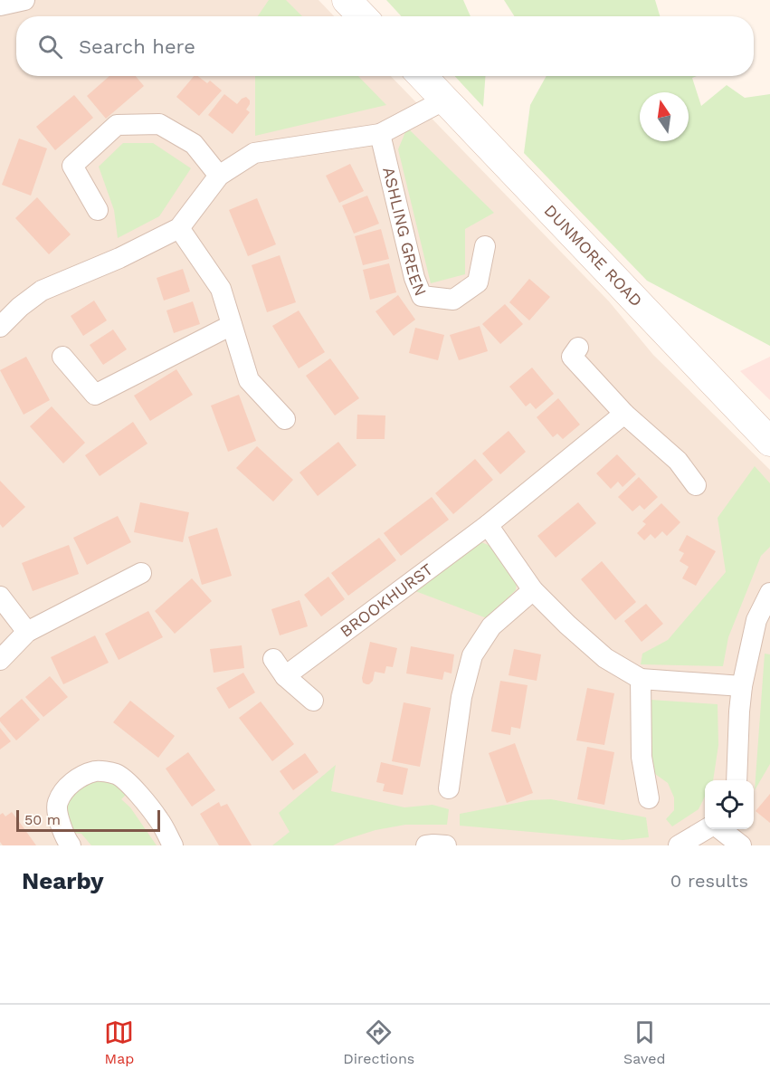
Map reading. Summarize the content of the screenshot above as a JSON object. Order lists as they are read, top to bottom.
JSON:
{
  "streets": {
    "main road": ["DUNMORE ROAD"],
    "street": ["ASHLING GREEN", "BROOKHURST"]
  },
  "scale_bar": "50 m",
  "north": "top",
  "page": {
    "search": "Search here",
    "scale": "50 m",
    "heading": ["Nearby", "0 results"],
    "nav": ["Map", "Directions", "Saved"]
  }
}
